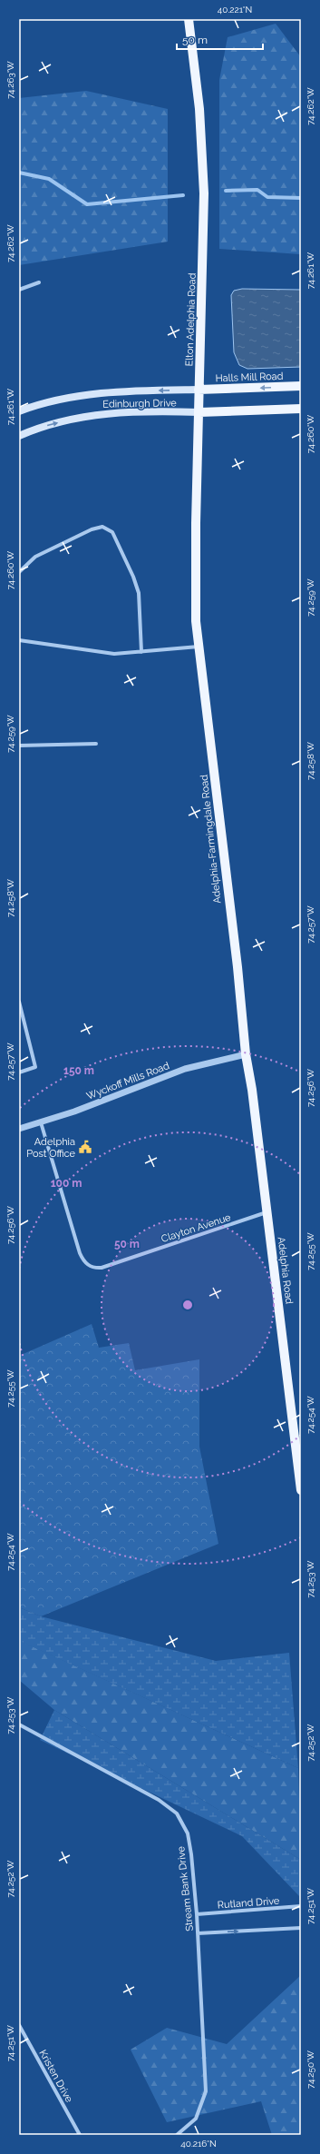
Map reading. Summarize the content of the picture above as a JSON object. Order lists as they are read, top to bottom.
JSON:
{
  "streets": {
    "main road": [
      "Elton Adelphia Road",
      "Halls Mill Road",
      "Edinburgh Drive",
      "Adelphia-Farmingdale Road",
      "Adelphia Road"
    ],
    "street": [
      "Wyckoff Mills Road",
      "Clayton Avenue",
      "Stream Bank Drive",
      "Rutland Drive",
      "Kristen Drive"
    ]
  },
  "crossings": [
    ["Elton Adelphia Road", "Halls Mill Road"],
    ["Elton Adelphia Road", "Edinburgh Drive"],
    ["Elton Adelphia Road", "Adelphia-Farmingdale Road"],
    ["Halls Mill Road", "Edinburgh Drive"],
    ["Adelphia-Farmingdale Road", "Wyckoff Mills Road"],
    ["Adelphia-Farmingdale Road", "Adelphia Road"],
    ["Wyckoff Mills Road", "Clayton Avenue"],
    ["Wyckoff Mills Road", "Adelphia Road"],
    ["Clayton Avenue", "Adelphia Road"],
    ["Stream Bank Drive", "Rutland Drive"]
  ],
  "places": {
    "public building": ["Adelphia Post Office"]
  },
  "scale_bar": "50 m",
  "coordinates": [
    "40.221°N",
    "74.263°W",
    "74.262°W",
    "74.261°W",
    "74.260°W",
    "74.259°W",
    "74.258°W",
    "74.257°W",
    "74.256°W",
    "74.255°W",
    "74.254°W",
    "74.253°W",
    "74.252°W",
    "74.251°W",
    "74.250°W",
    "40.216°N"
  ],
  "rings": ["150 m", "100 m", "50 m"]
}
